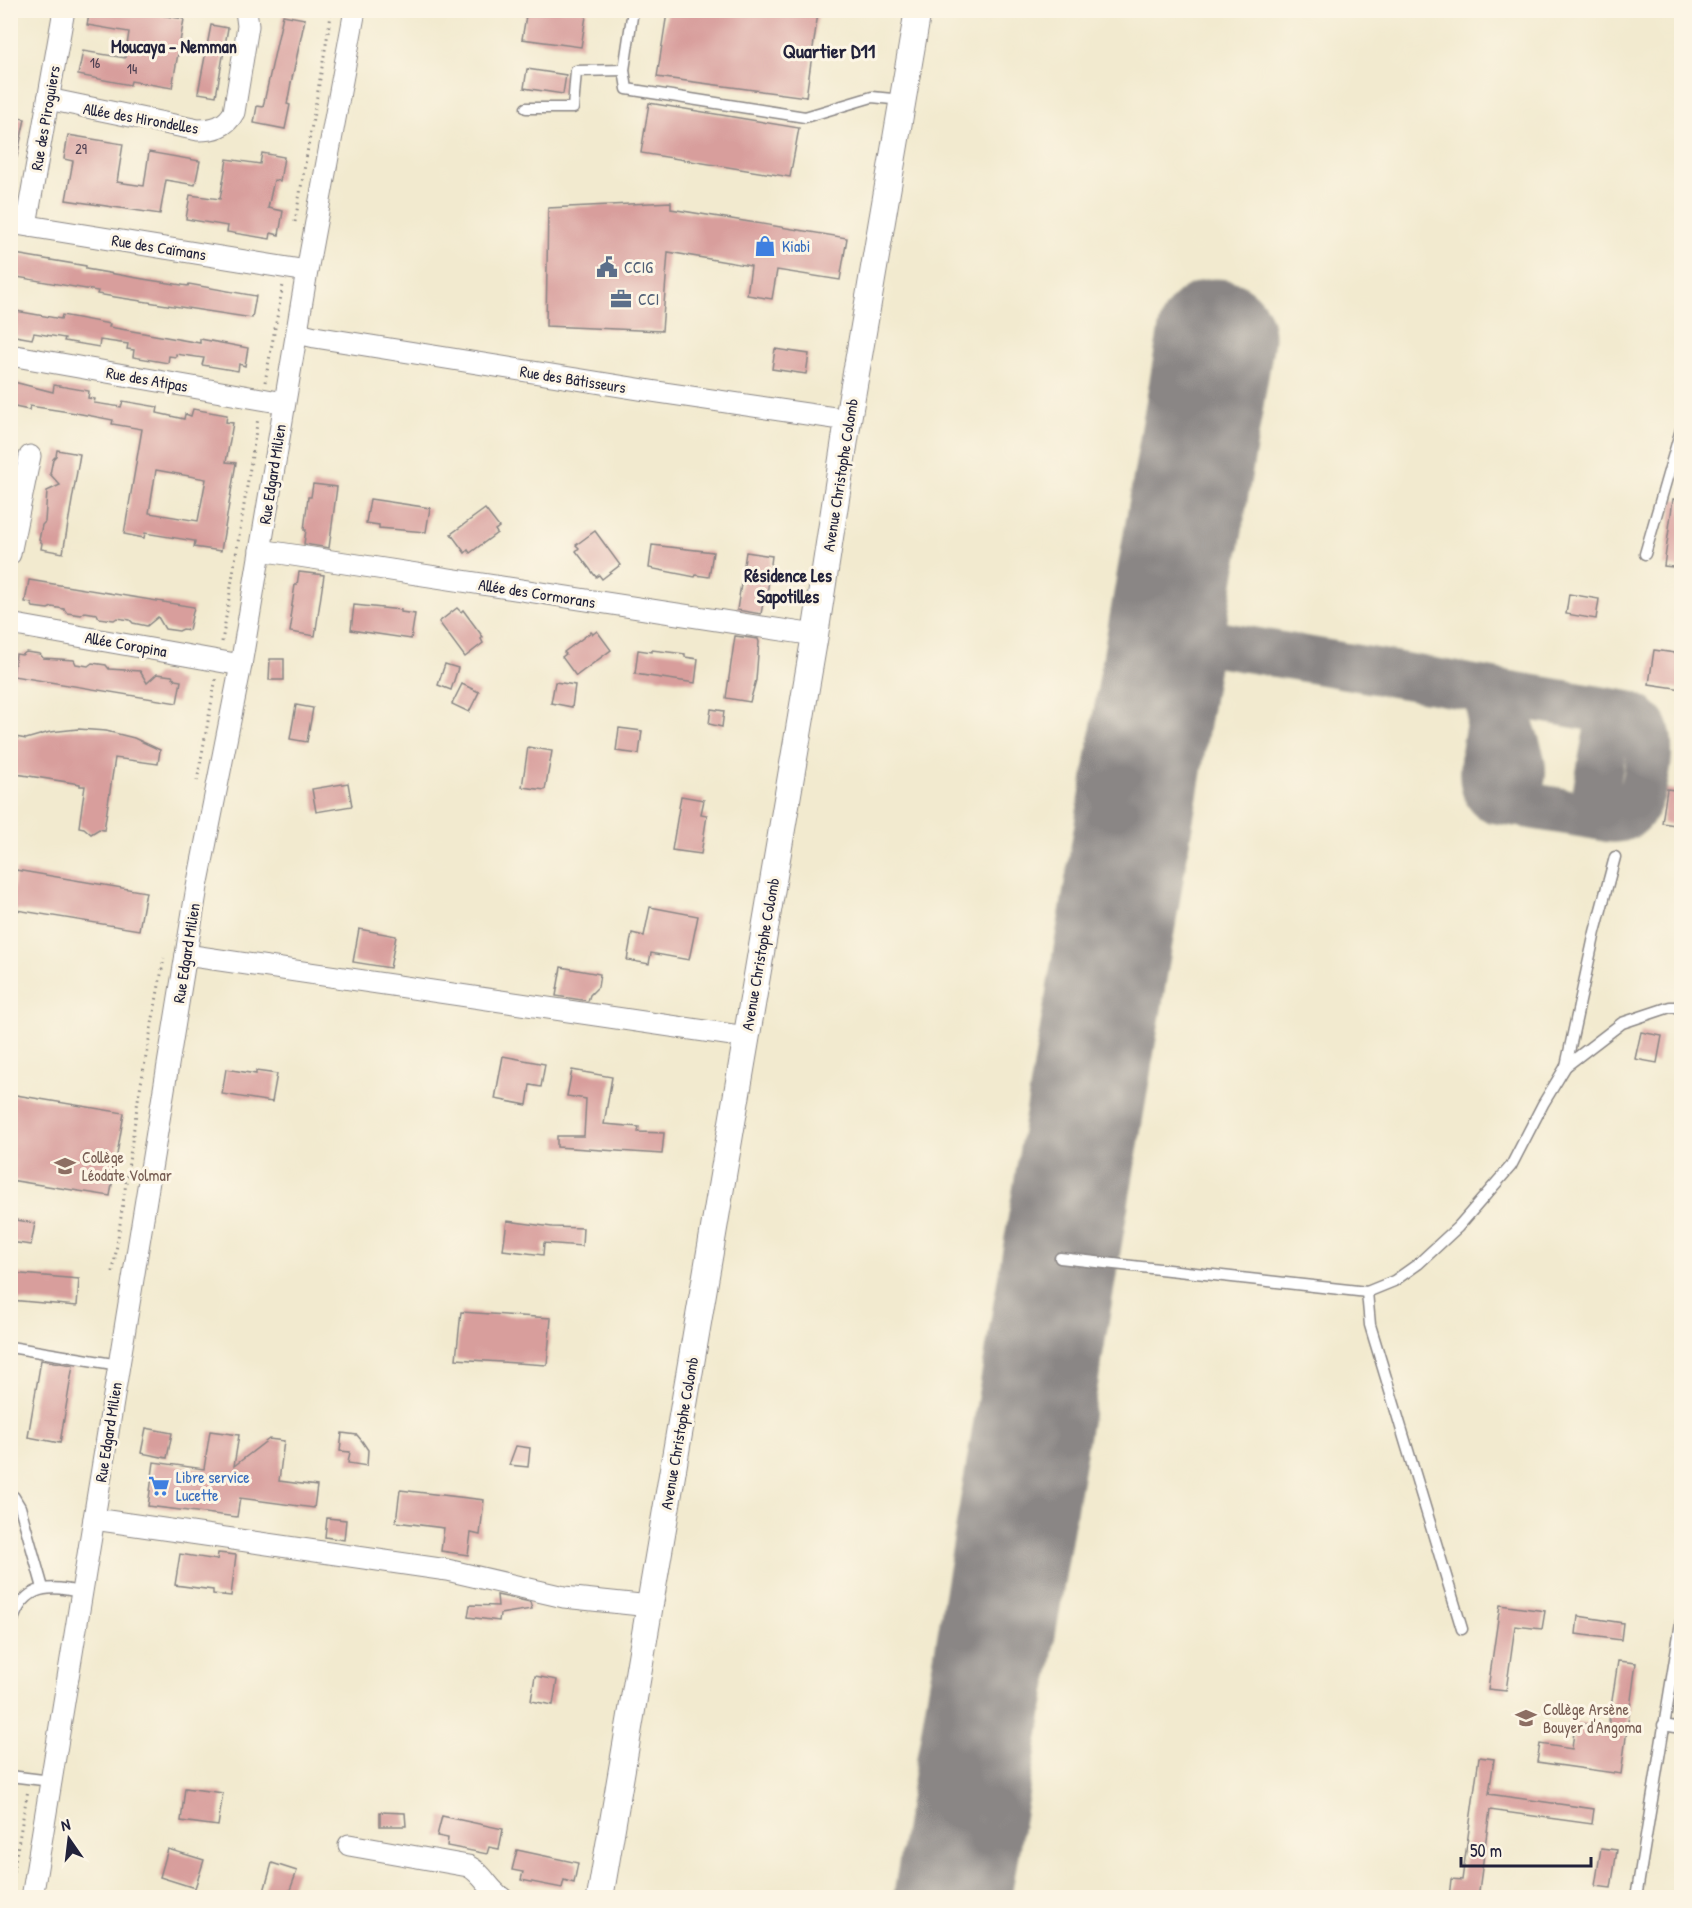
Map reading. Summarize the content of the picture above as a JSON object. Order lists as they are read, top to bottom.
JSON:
{
  "streets": {
    "street": [
      "Rue des Piroguiers",
      "Allée des Hirondelles",
      "Rue des Caïmans",
      "Rue des Atipas",
      "Rue des Bâtisseurs",
      "Rue Edgard Milien",
      "Avenue Christophe Colomb",
      "Allée des Cormorans",
      "Allée Coropina"
    ]
  },
  "crossings": [
    ["Rue des Piroguiers", "Allée des Hirondelles"],
    ["Rue des Piroguiers", "Rue des Caïmans"],
    ["Rue des Caïmans", "Rue Edgard Milien"],
    ["Rue des Atipas", "Rue Edgard Milien"],
    ["Rue des Bâtisseurs", "Rue Edgard Milien"],
    ["Rue des Bâtisseurs", "Avenue Christophe Colomb"],
    ["Rue Edgard Milien", "Allée des Cormorans"],
    ["Rue Edgard Milien", "Allée Coropina"],
    ["Avenue Christophe Colomb", "Allée des Cormorans"]
  ],
  "districts": ["Moucaya - Nemman", "Quartier D11", "Résidence Les Sapotilles"],
  "places": {
    "shop": ["Kiabi"],
    "public building": ["CCIG"],
    "office": ["CCI"],
    "school or university": ["Collège Léodate Volmar", "Collège Arsène Bouyer d'Angoma"],
    "supermarket": ["Libre service Lucette"]
  },
  "house_numbers": ["16", "14", "29"],
  "scale_bar": "50 m",
  "north": "top"
}
